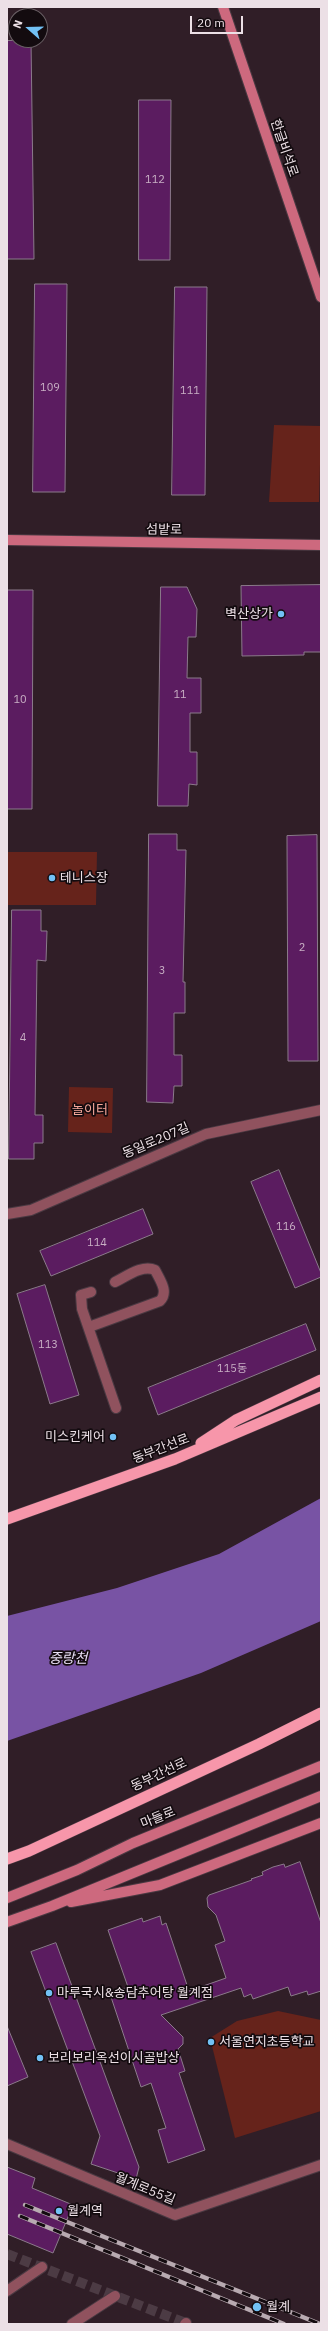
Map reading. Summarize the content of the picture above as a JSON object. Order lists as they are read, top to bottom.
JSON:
{
  "streets": {
    "highway": ["동부간선로"],
    "main road": ["한글비석로", "섬밭로", "마들로"],
    "street": ["동일로207길", "월계로55길"]
  },
  "water": ["중랑천"],
  "parks": ["놀이터"],
  "places": [
    "벽산상가",
    "테니스장",
    "미스킨케어",
    "마루국시&송담추어탕 월계점",
    "서울연지초등학교",
    "보리보리옥선이시골밥상",
    "월계역",
    "월계"
  ],
  "house_numbers": [
    "112",
    "109",
    "111",
    "11",
    "10",
    "2",
    "3",
    "4",
    "116",
    "114",
    "113",
    "115동"
  ],
  "scale_bar": "20 m",
  "north": "left"
}
